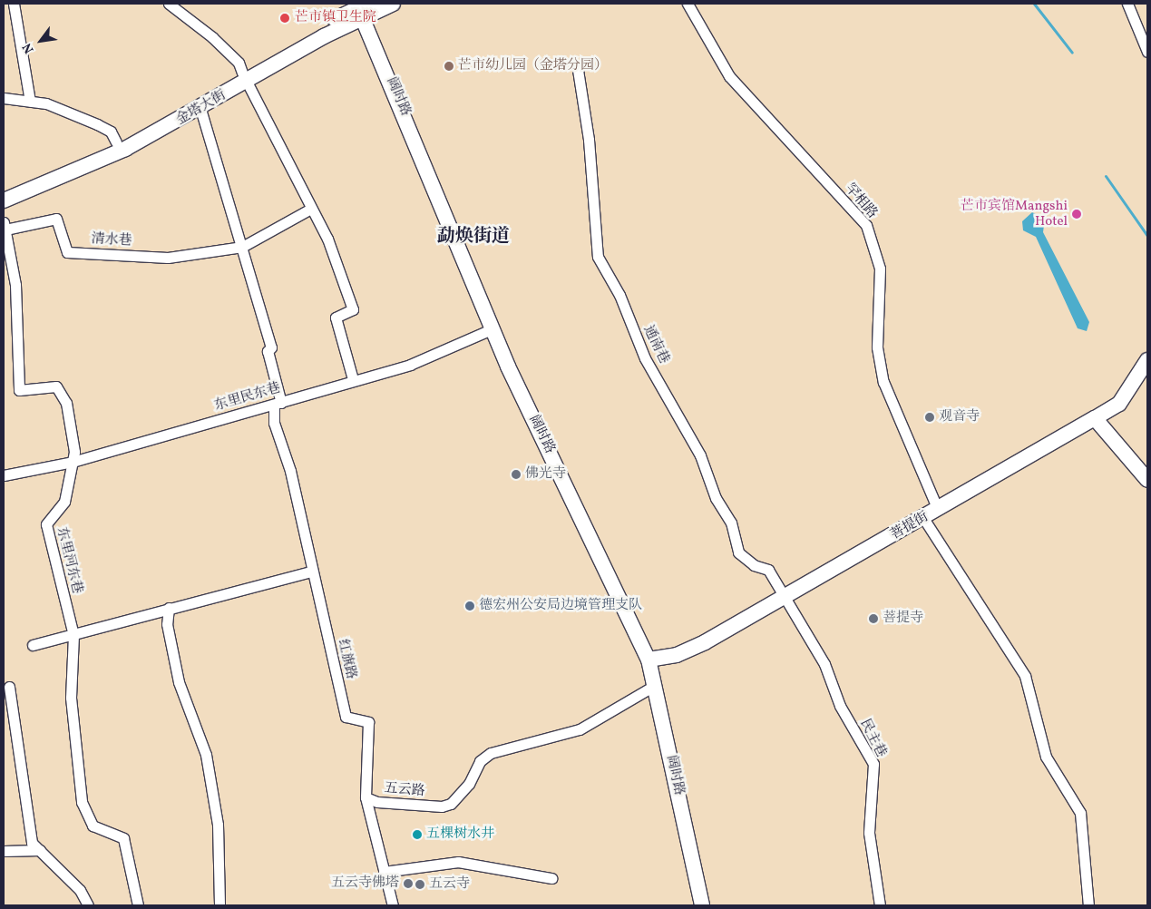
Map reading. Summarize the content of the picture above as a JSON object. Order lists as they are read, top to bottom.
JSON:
{
  "streets": {
    "main road": ["阔时路", "金塔大街", "菩提街"],
    "street": [
      "罕相路",
      "清水巷",
      "通南巷",
      "东里民东巷",
      "东里河东巷",
      "红旗路",
      "民主巷",
      "五云路"
    ]
  },
  "crossings": [
    ["阔时路", "金塔大街"],
    ["阔时路", "东里民东巷"],
    ["阔时路", "菩提街"],
    ["阔时路", "五云路"],
    ["罕相路", "菩提街"],
    ["清水巷", "东里河东巷"],
    ["通南巷", "菩提街"],
    ["通南巷", "民主巷"],
    ["东里民东巷", "东里河东巷"],
    ["东里民东巷", "红旗路"],
    ["菩提街", "民主巷"],
    ["红旗路", "五云路"]
  ],
  "districts": ["勐焕街道"],
  "places": [
    "芒市镇卫生院",
    "芒市幼儿园（金塔分园）",
    "芒市宾馆Mangshi Hotel",
    "观音寺",
    "佛光寺",
    "德宏州公安局边境管理支队",
    "菩提寺",
    "五棵树水井",
    "五云寺佛塔",
    "五云寺"
  ],
  "north": "bottom left"
}
